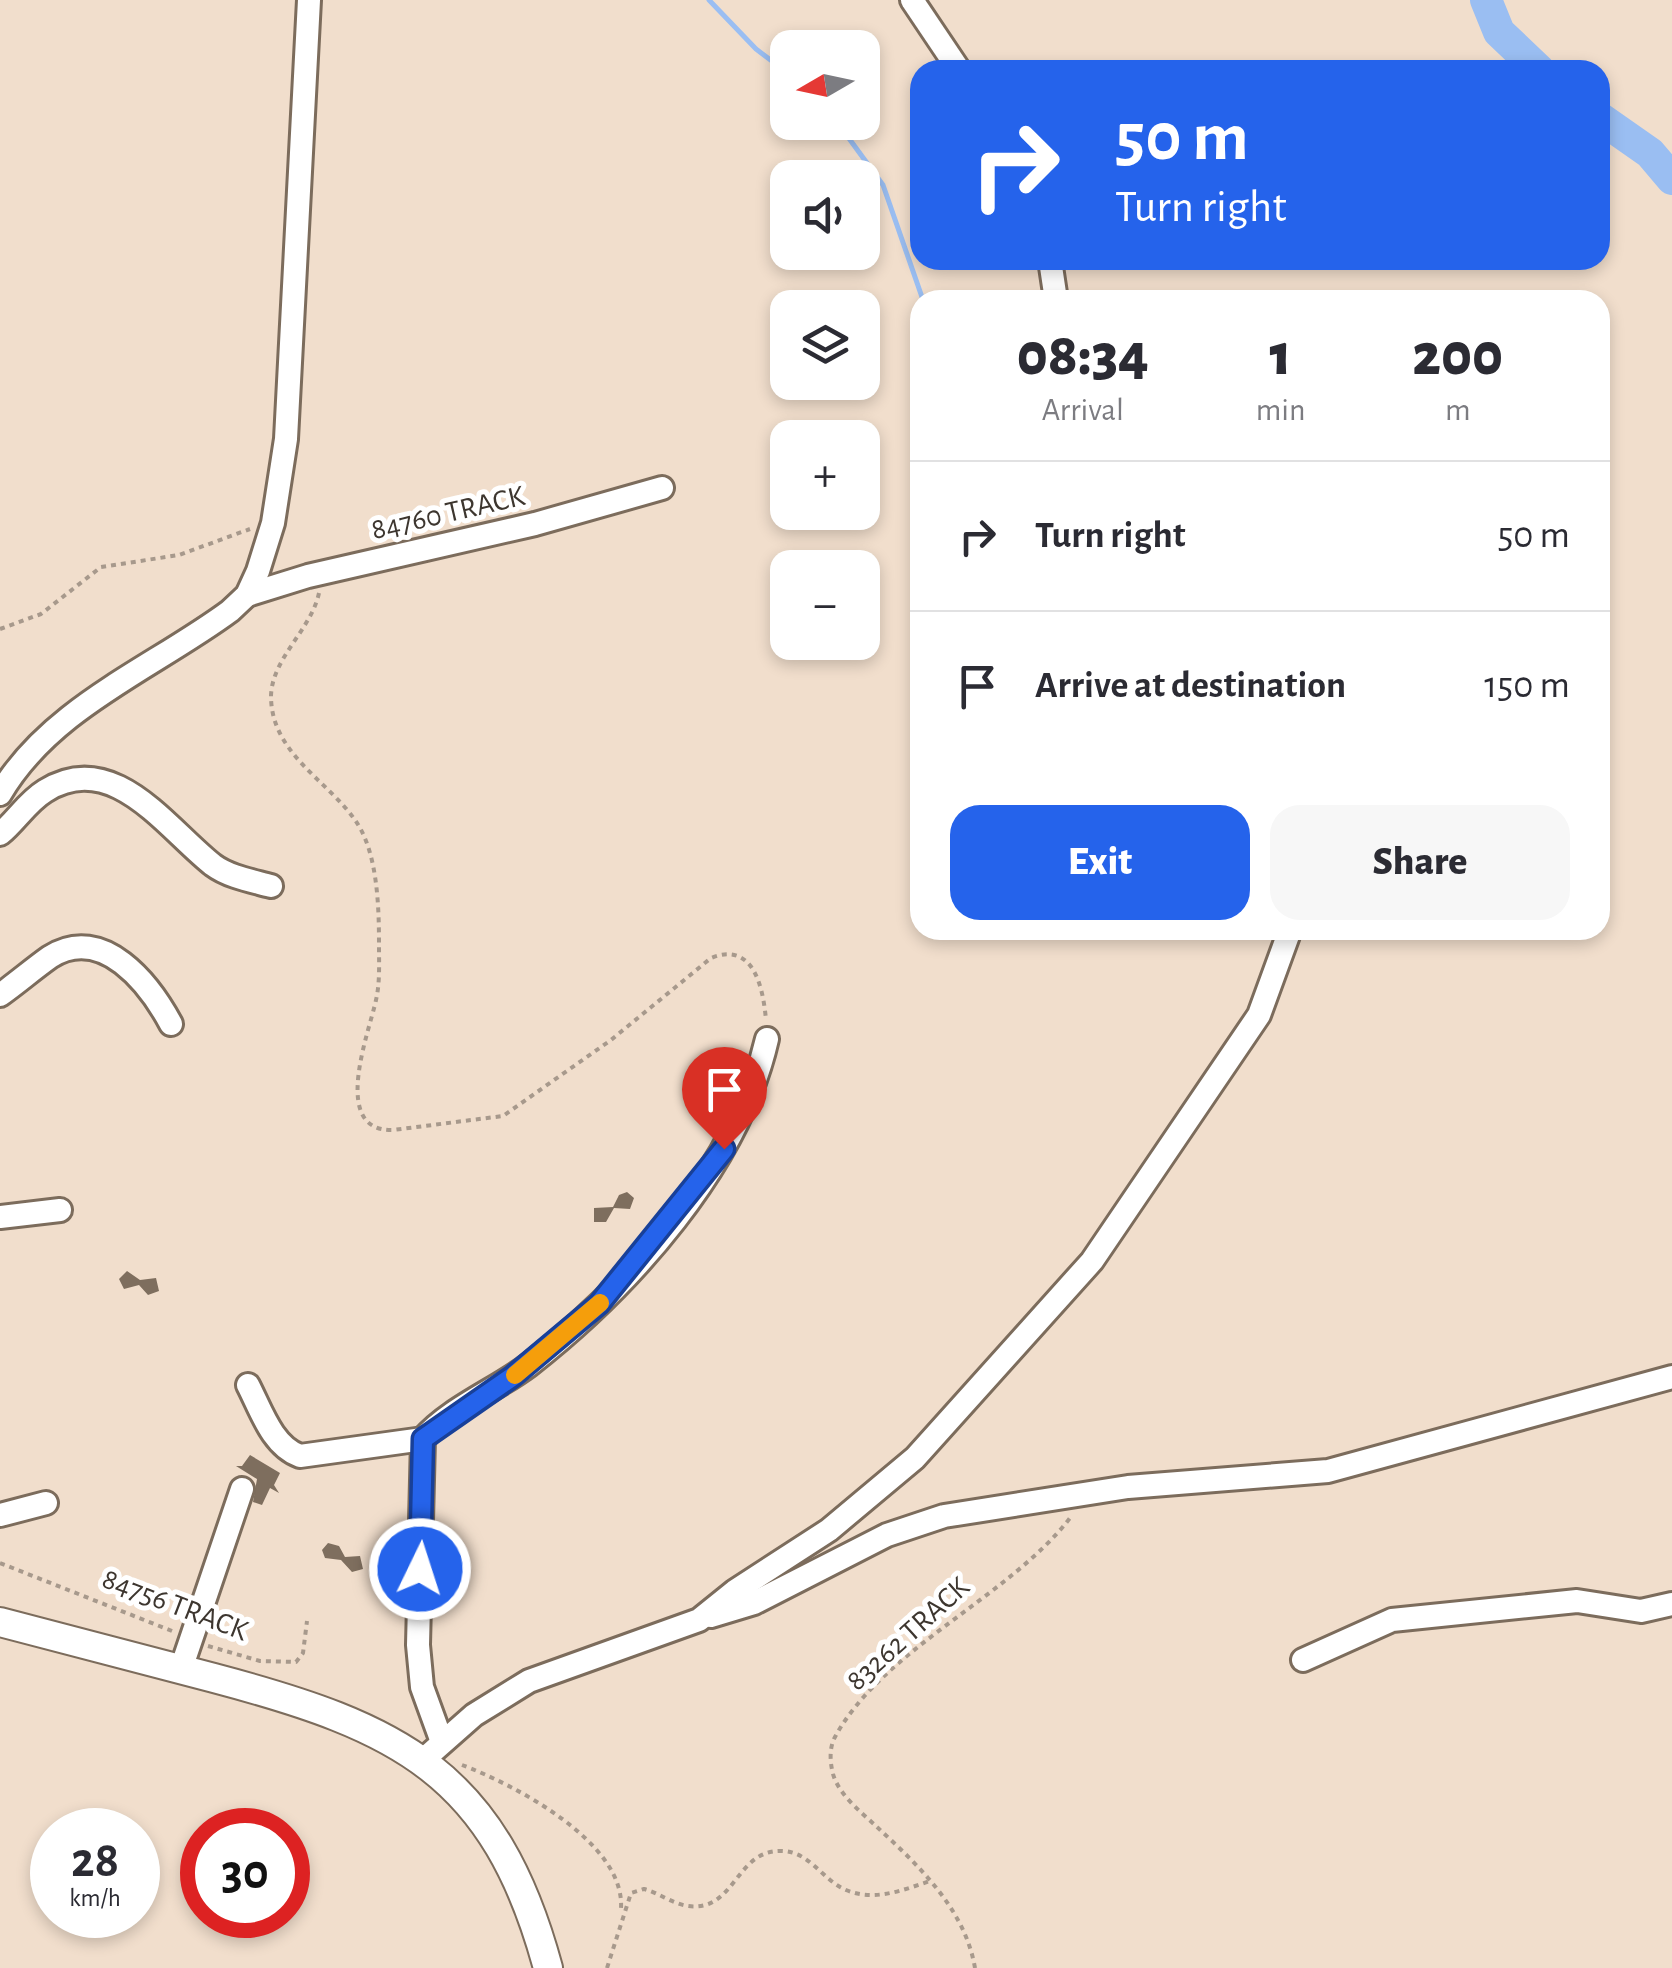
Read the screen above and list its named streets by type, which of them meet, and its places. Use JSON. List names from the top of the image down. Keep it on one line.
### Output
{"streets":{"street":["84760 TRACK"],"path":["84756 TRACK","83262 TRACK"]},"north":"left","page":{"map_buttons":["+","−"],"turn":["50 m","Turn right"],"eta":["08:34","Arrival","1","min","200","m"],"list":[{"name":"Turn right","value":"50 m"},{"name":"Arrive at destination","value":"150 m"}],"buttons":["Exit","Share"],"speed":"28 km/h","limit":"30"}}
